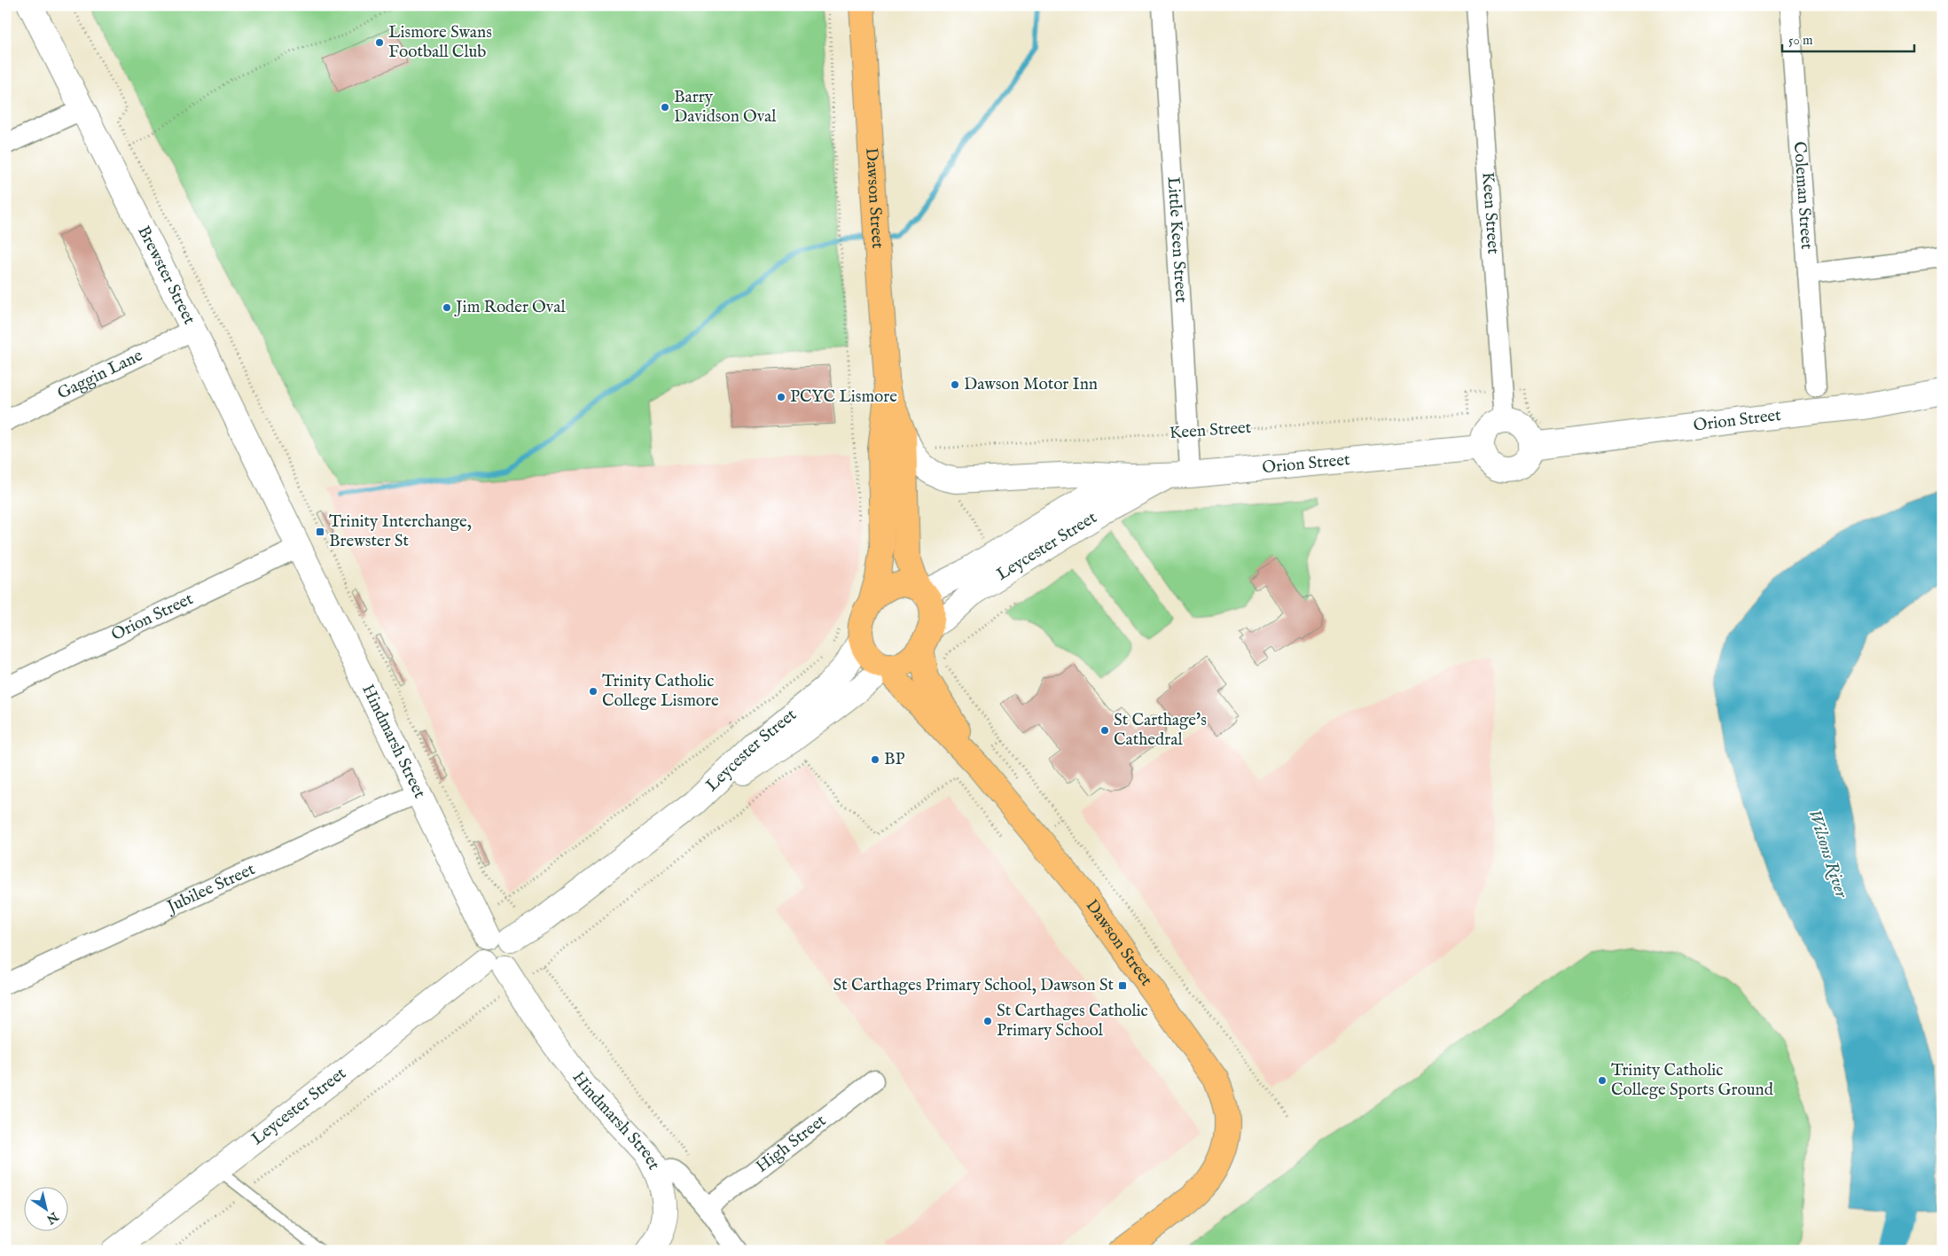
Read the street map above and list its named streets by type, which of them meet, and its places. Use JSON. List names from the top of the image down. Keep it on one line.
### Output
{"streets":{"main road":["Dawson Street"],"street":["Coleman Street","Keen Street","Little Keen Street","Brewster Street","Gaggin Lane","Orion Street","Leycester Street","Hindmarsh Street","Jubilee Street","High Street"]},"crossings":[["Dawson Street","Orion Street"],["Dawson Street","Leycester Street"],["Keen Street","Little Keen Street"],["Keen Street","Orion Street"],["Little Keen Street","Orion Street"],["Little Keen Street","Leycester Street"],["Brewster Street","Gaggin Lane"],["Brewster Street","Orion Street"],["Brewster Street","Hindmarsh Street"],["Orion Street","Leycester Street"],["Orion Street","Hindmarsh Street"],["Leycester Street","Hindmarsh Street"],["Hindmarsh Street","Jubilee Street"],["Hindmarsh Street","High Street"]],"water":["Wilsons River"],"places":{"other":["Lismore Swans Football Club","Barry Davidson Oval","Jim Roder Oval","Dawson Motor Inn","PCYC Lismore","Trinity Catholic College Lismore","St Carthage's Cathedral","BP","St Carthages Catholic Primary School","Trinity Catholic College Sports Ground"],"transit":["Trinity Interchange, Brewster St","St Carthages Primary School, Dawson St"]},"scale_bar":"50 m","north":"bottom right"}
